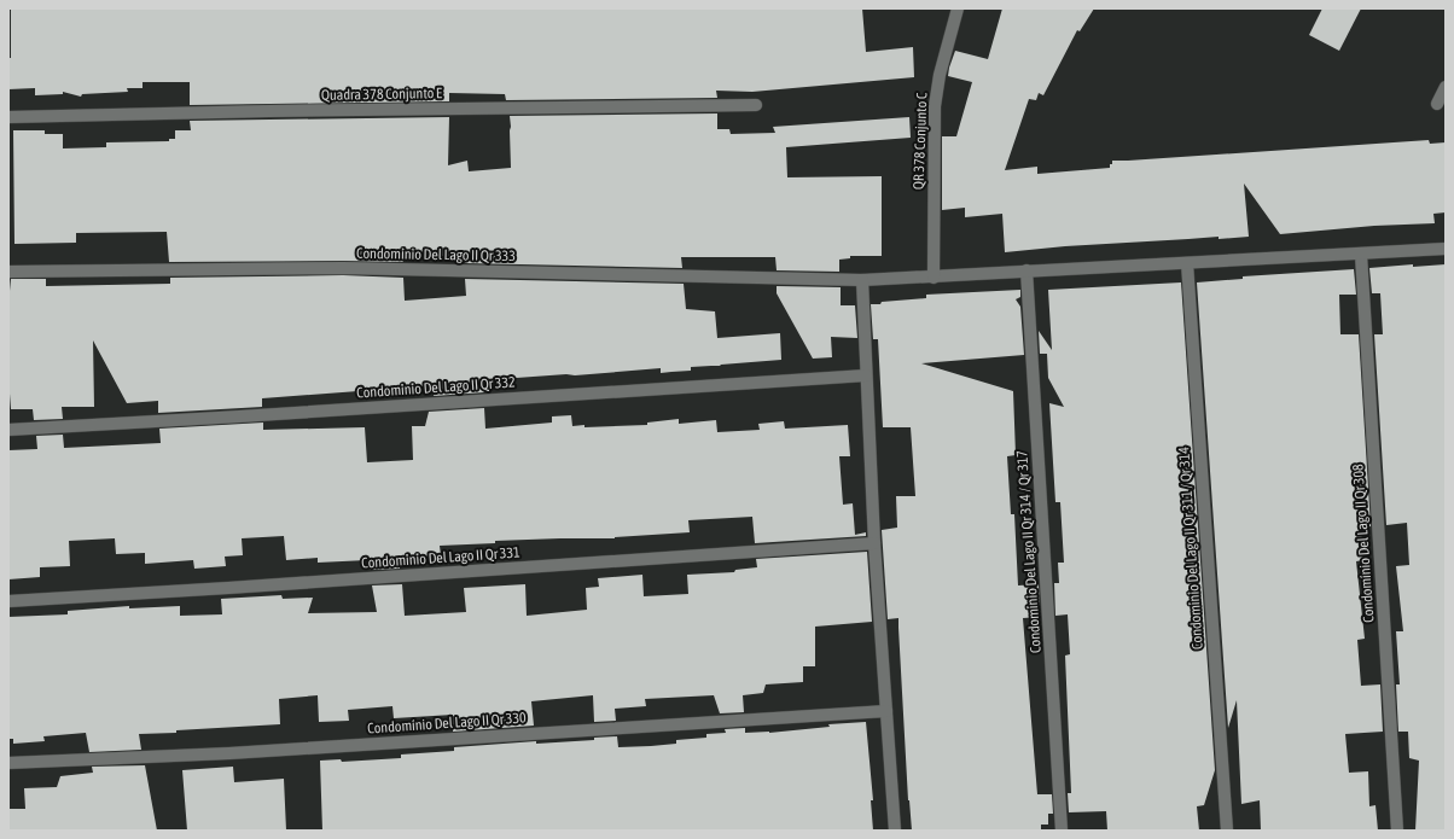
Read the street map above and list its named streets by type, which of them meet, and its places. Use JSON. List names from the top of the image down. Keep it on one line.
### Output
{"streets":{"street":["Quadra 378 Conjunto E","QR 378 Conjunto C","Condomínio Del Lago II Qr 333","Condomínio Del Lago II Qr 332","Condomínio Del Lago II Qr 308","Condomínio Del Lago II Qr 311 / Qr 314","Condomínio Del Lago II Qr 314 / Qr 317","Condomínio Del Lago II Qr 331","Condomínio Del Lago II Qr 330"]},"crossings":[["QR 378 Conjunto C","Condomínio Del Lago II Qr 333"],["Condomínio Del Lago II Qr 333","Condomínio Del Lago II Qr 308"],["Condomínio Del Lago II Qr 333","Condomínio Del Lago II Qr 311 / Qr 314"],["Condomínio Del Lago II Qr 333","Condomínio Del Lago II Qr 314 / Qr 317"]]}
